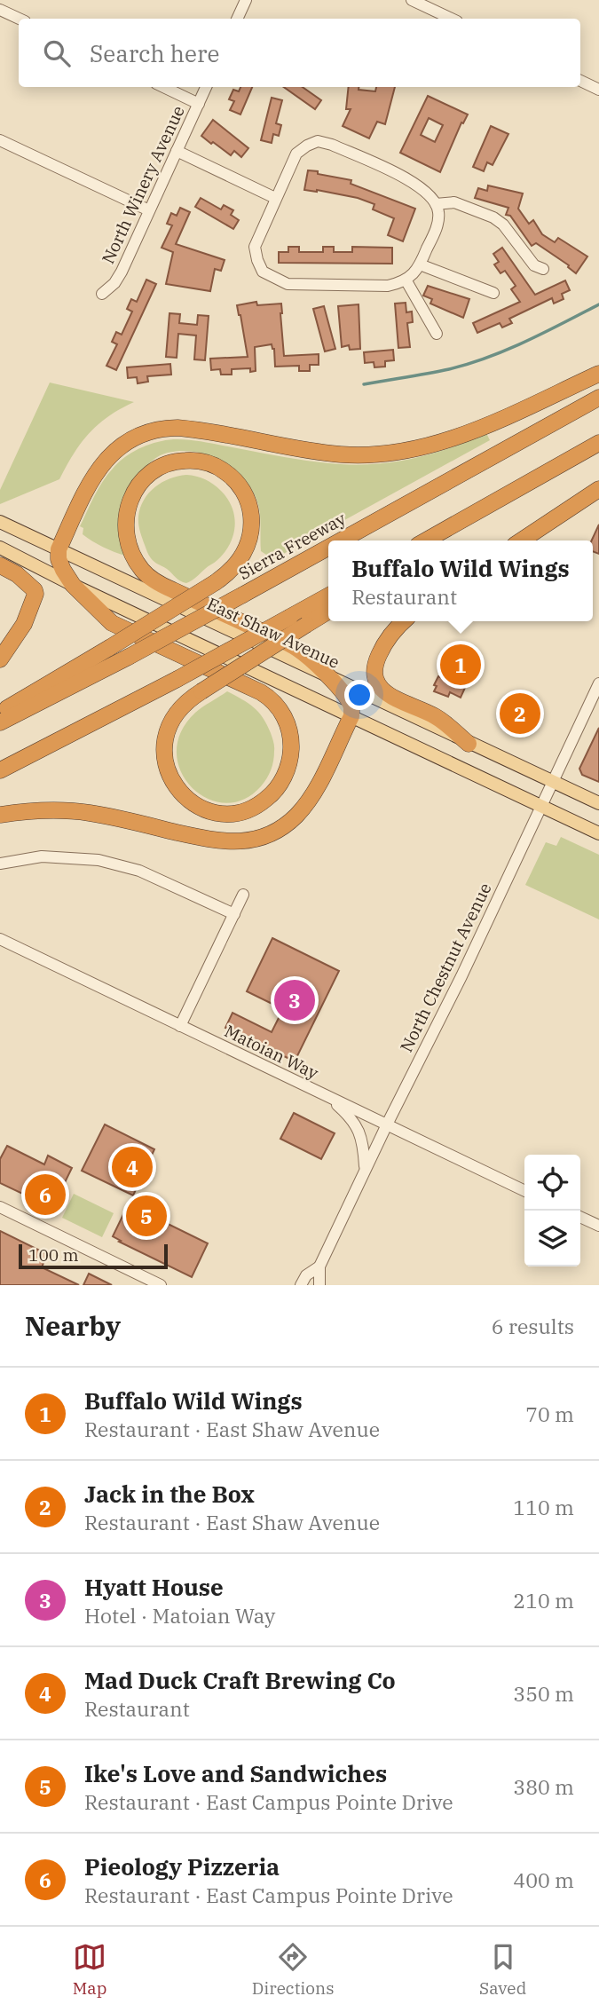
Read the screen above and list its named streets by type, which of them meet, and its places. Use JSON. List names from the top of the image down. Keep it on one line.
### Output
{"streets":{"highway":["Sierra Freeway"],"main road":["East Shaw Avenue"],"street":["North Winery Avenue","North Chestnut Avenue","Matoian Way"]},"crossings":[["East Shaw Avenue","North Chestnut Avenue"],["North Chestnut Avenue","Matoian Way"]],"scale_bar":"100 m","page":{"search":"Search here","popup":["Buffalo Wild Wings","Restaurant"],"pins":["1","2","3","4","6","5"],"scale":"100 m","heading":["Nearby","6 results"],"list":[{"mark":"1","name":"Buffalo Wild Wings","note":"Restaurant · East Shaw Avenue","value":"70 m"},{"mark":"2","name":"Jack in the Box","note":"Restaurant · East Shaw Avenue","value":"110 m"},{"mark":"3","name":"Hyatt House","note":"Hotel · Matoian Way","value":"210 m"},{"mark":"4","name":"Mad Duck Craft Brewing Co","note":"Restaurant","value":"350 m"},{"mark":"5","name":"Ike's Love and Sandwiches","note":"Restaurant · East Campus Pointe Drive","value":"380 m"},{"mark":"6","name":"Pieology Pizzeria","note":"Restaurant · East Campus Pointe Drive","value":"400 m"}],"nav":["Map","Directions","Saved"]}}
